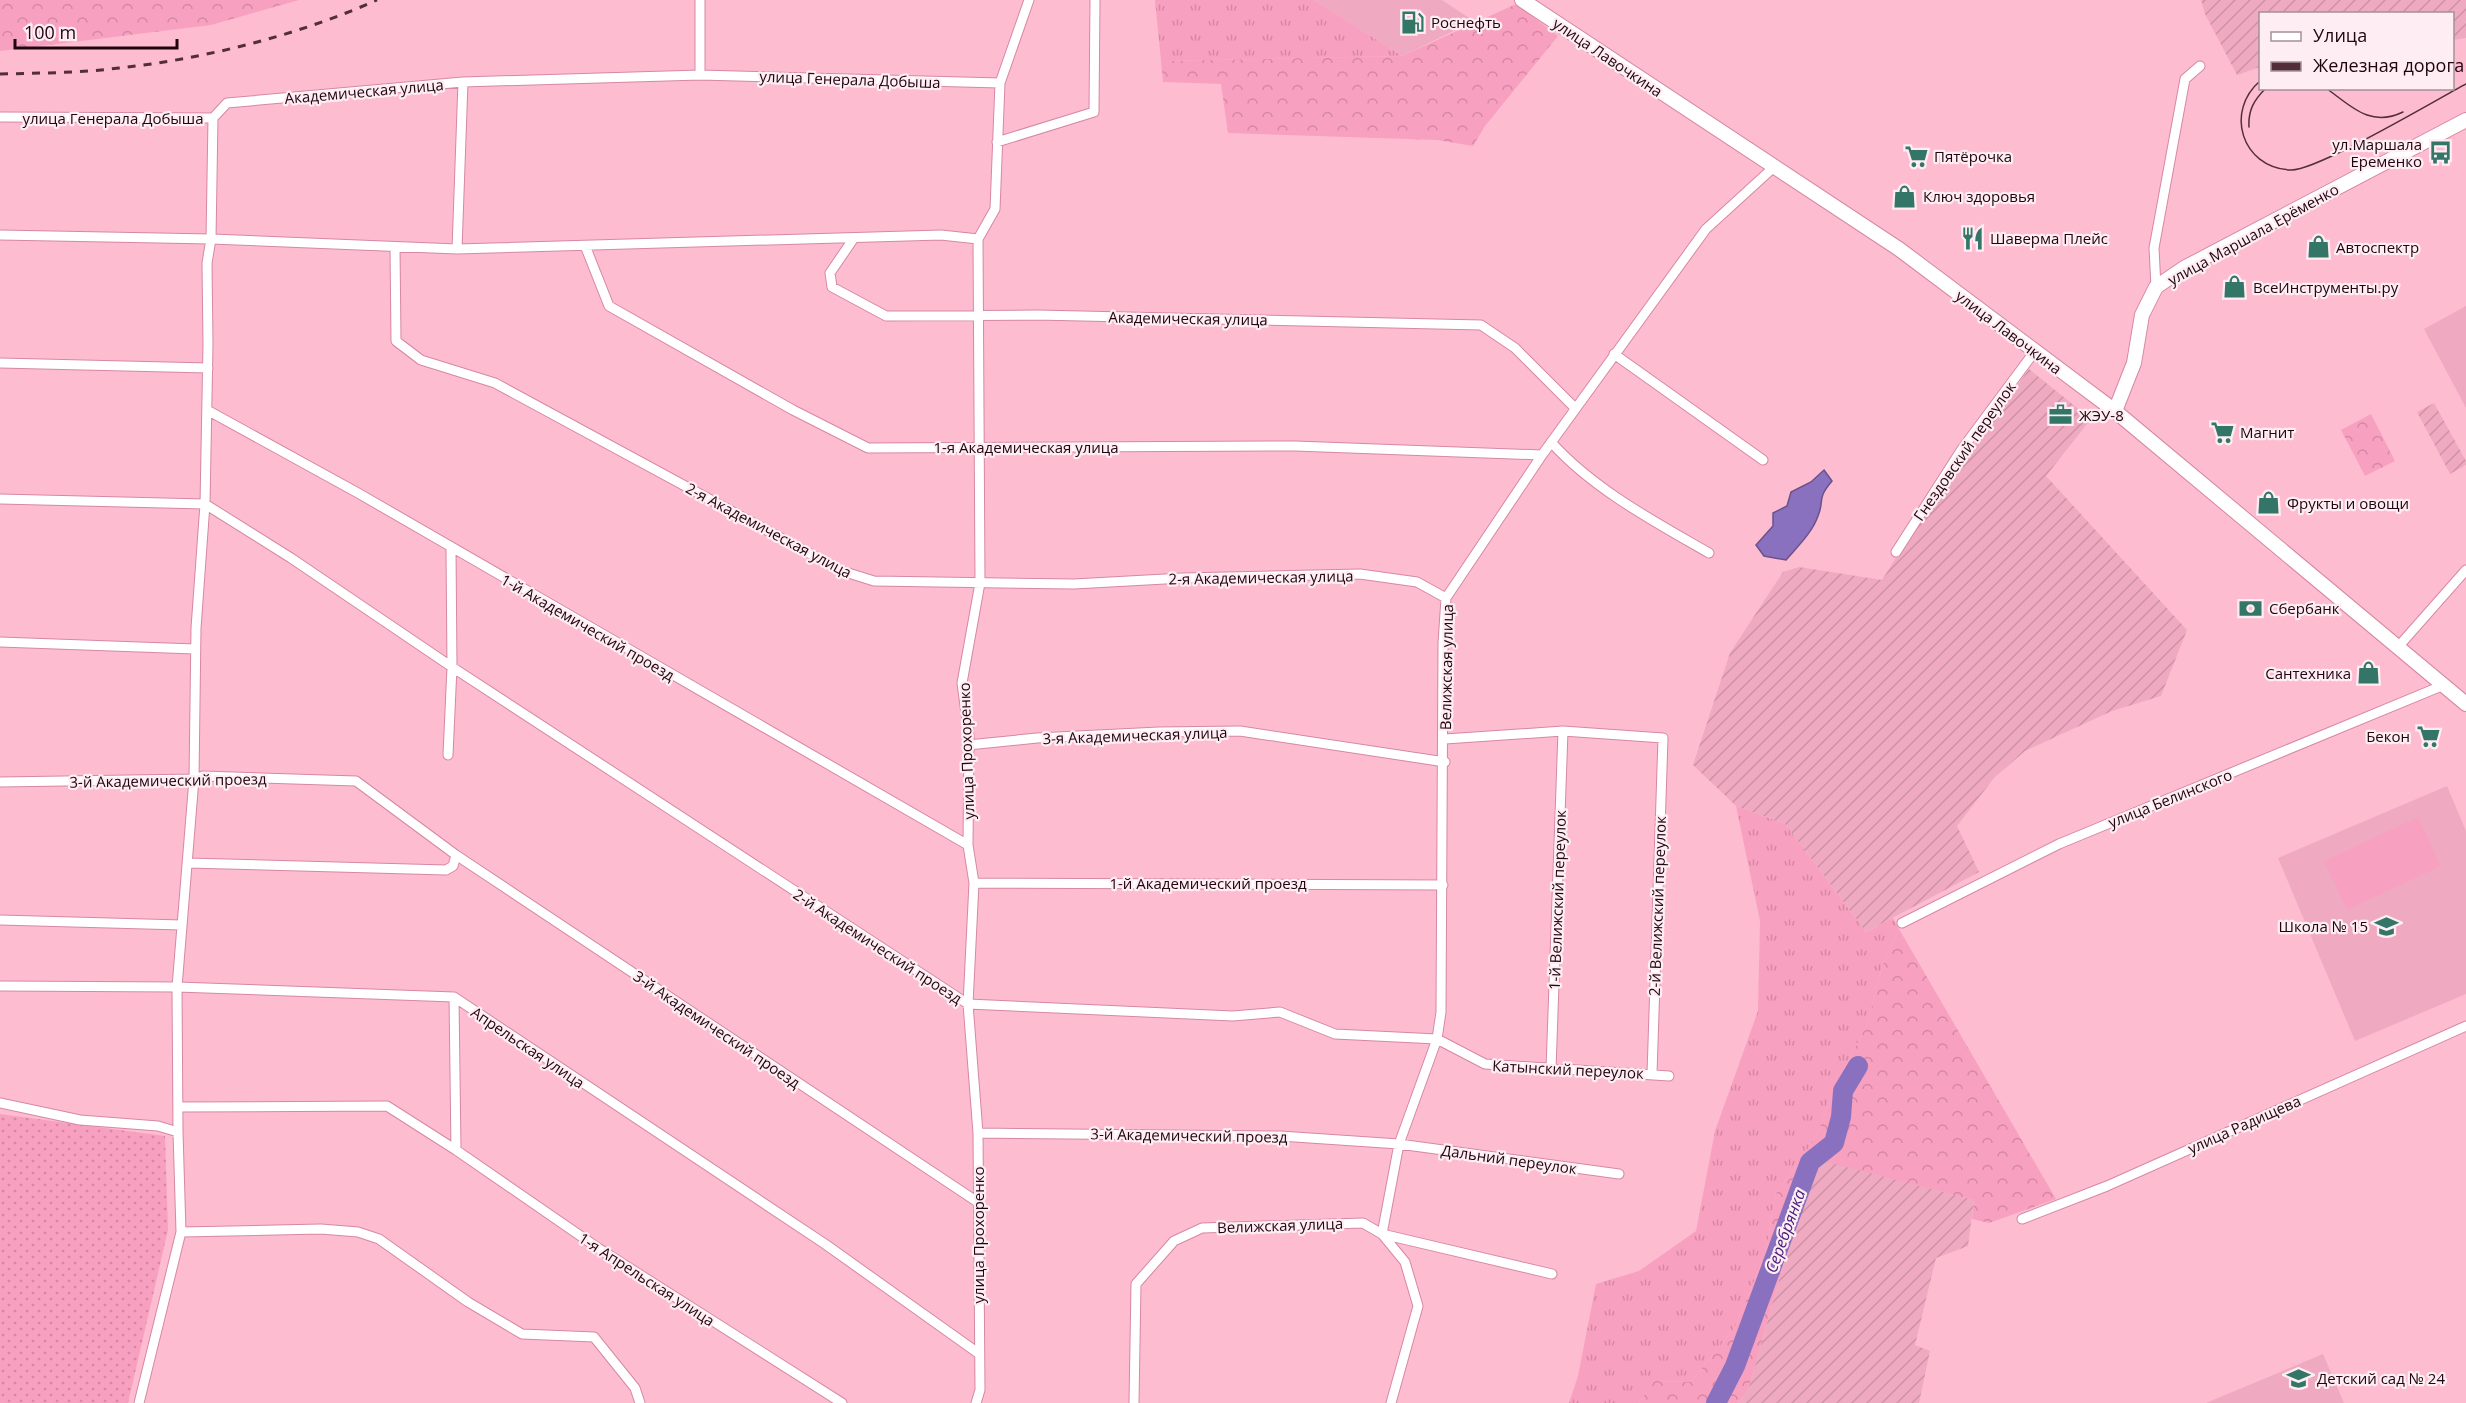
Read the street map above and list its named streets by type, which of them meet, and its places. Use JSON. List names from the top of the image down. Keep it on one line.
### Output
{"streets":{"main road":["улица Лавочкина","улица Маршала Ерёменко"],"street":["улица Генерала Добыша","Академическая улица","1-я Академическая улица","Гнездовский переулок","2-я Академическая улица","1-й Академический проезд","Велижская улица","3-я Академическая улица","улица Прохоренко","3-й Академический проезд","улица Белинского","1-й Велижский переулок","2-й Велижский переулок","2-й Академический проезд","Апрельская улица","Катынский переулок","улица Радищева","Дальний переулок","1-я Апрельская улица"]},"crossings":[["улица Лавочкина","улица Маршала Ерёменко"],["улица Лавочкина","Гнездовский переулок"],["улица Лавочкина","Велижская улица"],["улица Лавочкина","улица Белинского"],["улица Генерала Добыша","Академическая улица"],["улица Генерала Добыша","1-й Академический проезд"],["улица Генерала Добыша","улица Прохоренко"],["улица Генерала Добыша","3-й Академический проезд"],["улица Генерала Добыша","2-й Академический проезд"],["улица Генерала Добыша","1-я Апрельская улица"],["Академическая улица","Велижская улица"],["Академическая улица","улица Прохоренко"],["1-я Академическая улица","Велижская улица"],["1-я Академическая улица","улица Прохоренко"],["2-я Академическая улица","Велижская улица"],["2-я Академическая улица","улица Прохоренко"],["1-й Академический проезд","Велижская улица"],["1-й Академический проезд","улица Прохоренко"],["Велижская улица","3-я Академическая улица"],["Велижская улица","3-й Академический проезд"],["Велижская улица","2-й Академический проезд"],["Велижская улица","Катынский переулок"],["Велижская улица","Дальний переулок"],["3-я Академическая улица","улица Прохоренко"],["улица Прохоренко","3-й Академический проезд"],["улица Прохоренко","2-й Академический проезд"],["улица Прохоренко","Апрельская улица"],["3-й Академический проезд","Дальний переулок"],["1-й Велижский переулок","2-й Велижский переулок"],["1-й Велижский переулок","Катынский переулок"],["2-й Велижский переулок","Катынский переулок"],["2-й Академический проезд","Катынский переулок"]],"water":["Серебрянка"],"places":{"fuel station":["Роснефть"],"bus stop":["ул.Маршала Еременко"],"supermarket":["Пятёрочка","Магнит","Бекон"],"shop":["Ключ здоровья","Автоспектр","ВсеИнструменты.ру","Фрукты и овощи","Сантехника"],"restaurant":["Шаверма Плейс"],"office":["ЖЭУ-8"],"bank":["Сбербанк"],"school or university":["Школа № 15","Детский сад № 24"]},"legend":["Улица","Железная дорога"],"scale_bar":"100 m"}
